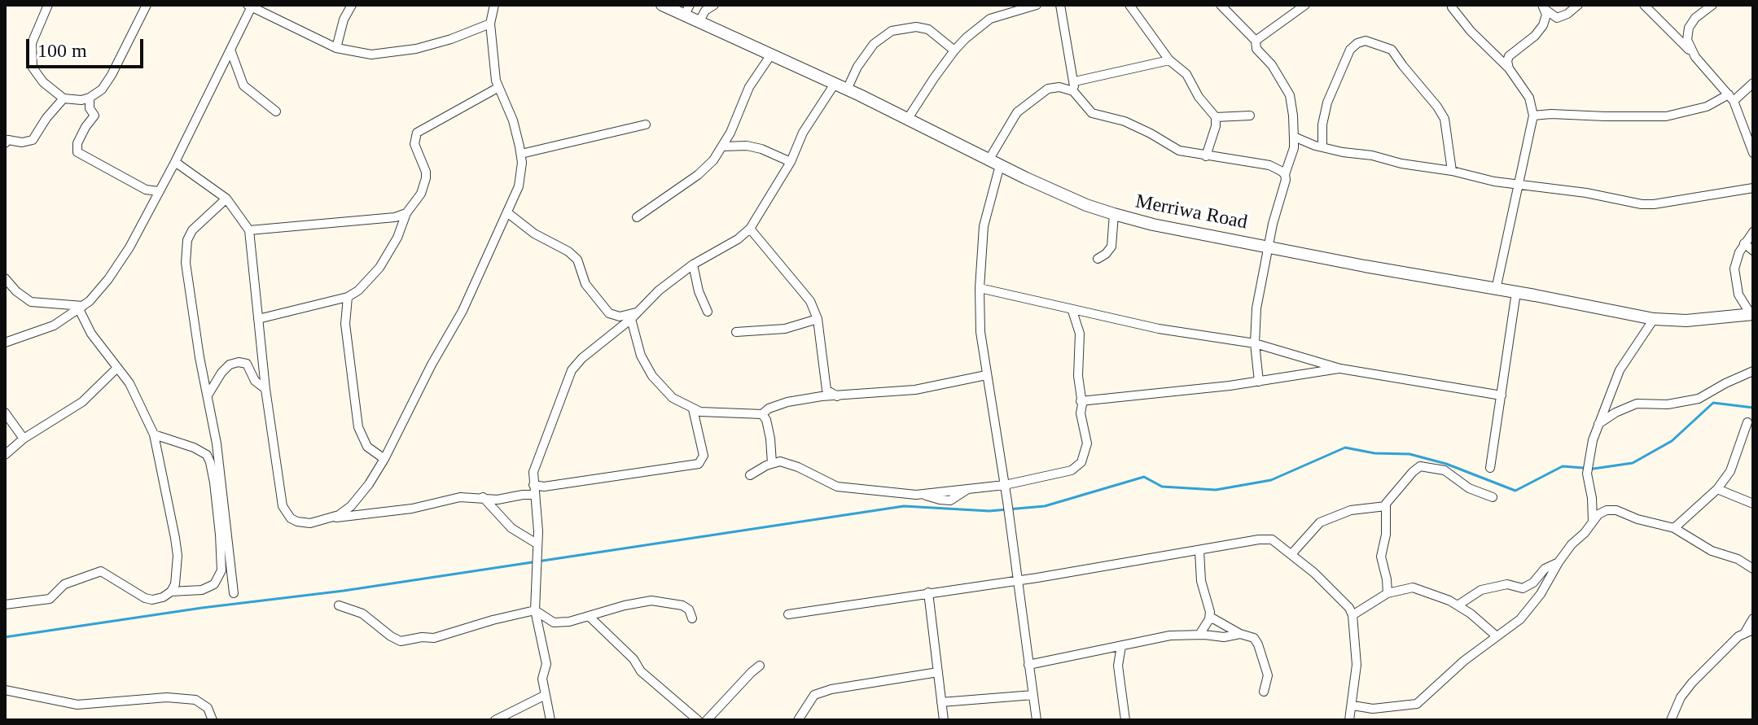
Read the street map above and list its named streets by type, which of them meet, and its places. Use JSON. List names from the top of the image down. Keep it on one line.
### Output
{"streets":{"street":["Merriwa Road"]},"scale_bar":"100 m"}
